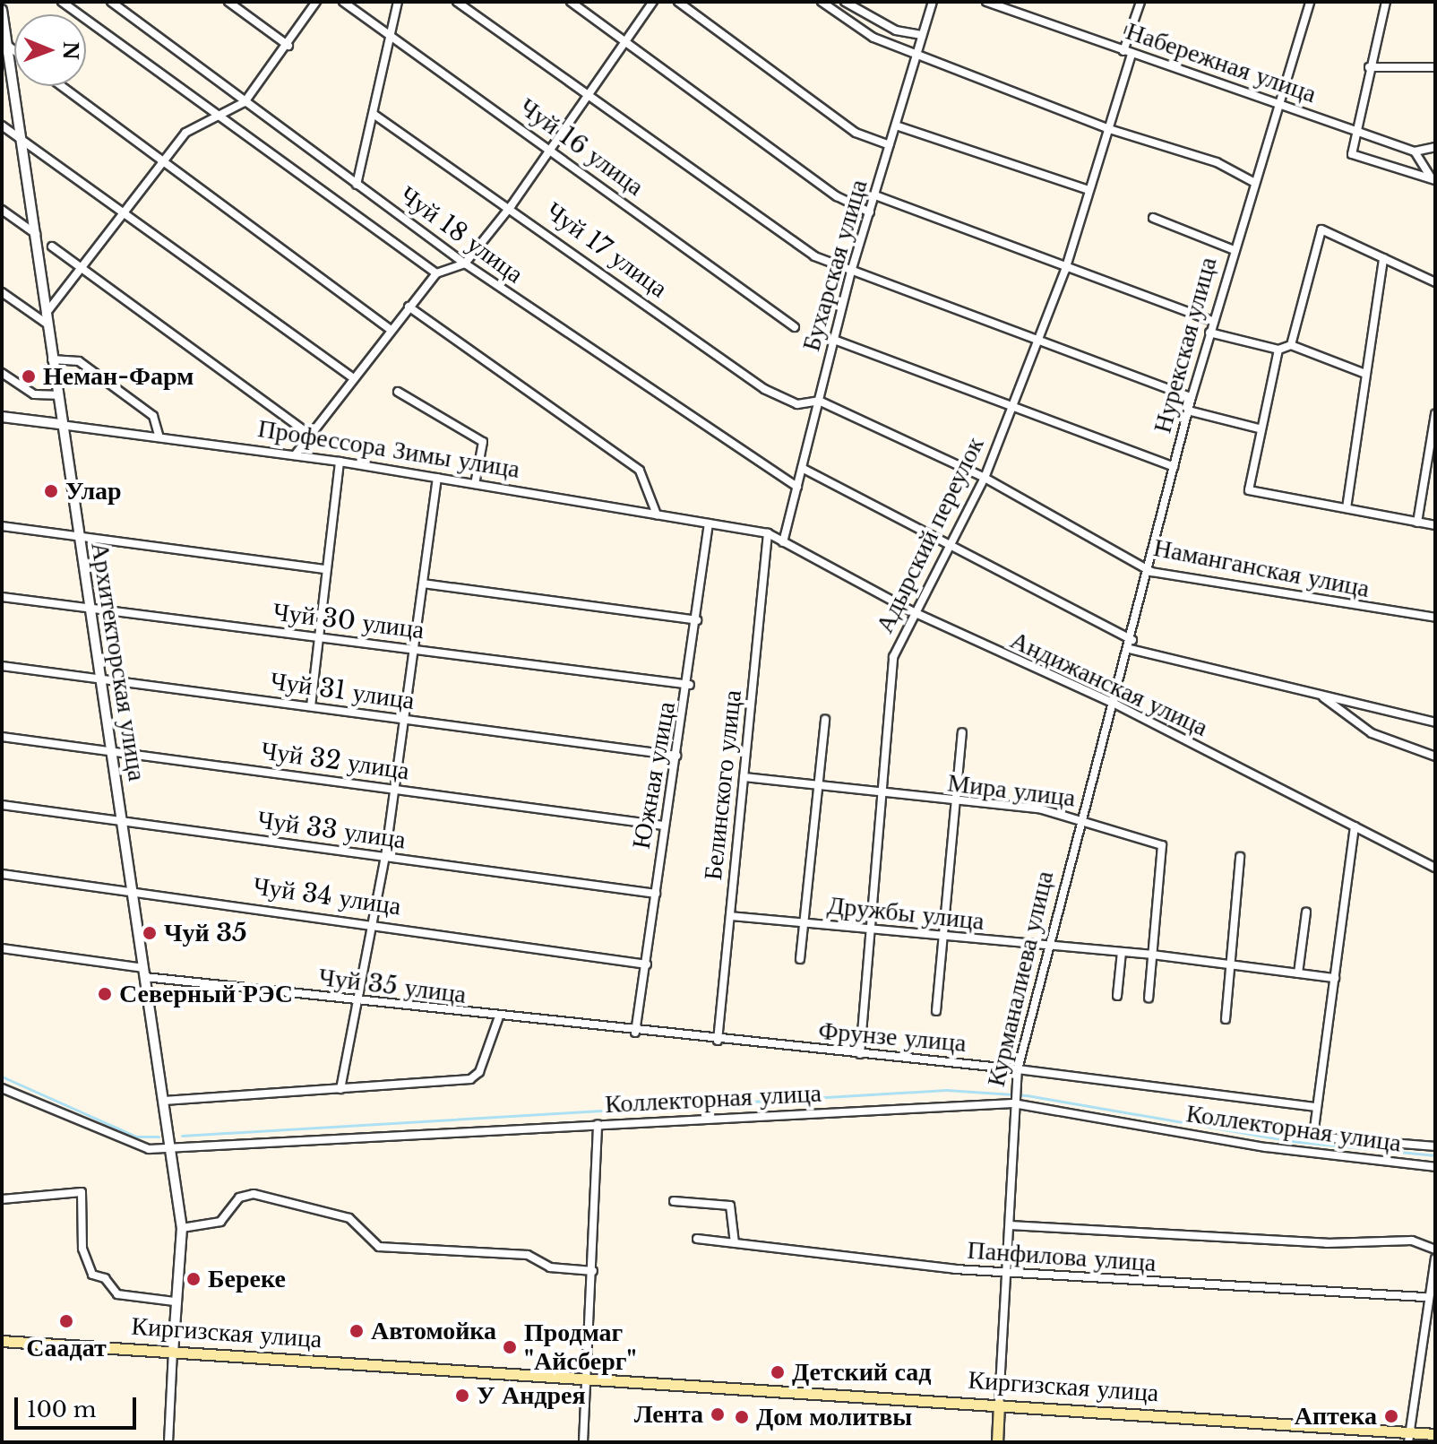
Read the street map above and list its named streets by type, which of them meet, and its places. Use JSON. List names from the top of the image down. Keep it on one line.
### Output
{"streets":{"main road":["Курманалиева улица","Киргизская улица"],"street":["Набережная улица","Чуй 16 улица","Чуй 18 улица","Чуй 17 улица","Бухарская улица","Нурекская улица","Профессора Зимы улица","Адырский переулок","Наманганская улица","Чуй 30 улица","Архитекторская улица","Андижанская улица","Чуй 31 улица","Чуй 32 улица","Южная улица","Белинского улица","Мира улица","Чуй 33 улица","Чуй 34 улица","Дружбы улица","Чуй 35 улица","Фрунзе улица","Коллекторная улица","Панфилова улица"]},"crossings":[["Набережная улица","Нурекская улица"],["Набережная улица","Адырский переулок"],["Чуй 18 улица","Бухарская улица"],["Чуй 17 улица","Бухарская улица"],["Чуй 17 улица","Наманганская улица"],["Бухарская улица","Наманганская улица"],["Бухарская улица","Андижанская улица"],["Нурекская улица","Наманганская улица"],["Нурекская улица","Андижанская улица"],["Нурекская улица","Курманалиева улица"],["Профессора Зимы улица","Архитекторская улица"],["Профессора Зимы улица","Андижанская улица"],["Профессора Зимы улица","Южная улица"],["Профессора Зимы улица","Белинского улица"],["Адырский переулок","Наманганская улица"],["Адырский переулок","Андижанская улица"],["Адырский переулок","Мира улица"],["Адырский переулок","Дружбы улица"],["Адырский переулок","Фрунзе улица"],["Чуй 30 улица","Архитекторская улица"],["Чуй 30 улица","Южная улица"],["Архитекторская улица","Чуй 31 улица"],["Архитекторская улица","Чуй 32 улица"],["Архитекторская улица","Чуй 33 улица"],["Архитекторская улица","Чуй 34 улица"],["Архитекторская улица","Чуй 35 улица"],["Архитекторская улица","Коллекторная улица"],["Архитекторская улица","Киргизская улица"],["Андижанская улица","Белинского улица"],["Андижанская улица","Курманалиева улица"],["Чуй 31 улица","Южная улица"],["Чуй 32 улица","Южная улица"],["Южная улица","Чуй 33 улица"],["Южная улица","Чуй 34 улица"],["Южная улица","Чуй 35 улица"],["Южная улица","Фрунзе улица"],["Белинского улица","Мира улица"],["Белинского улица","Дружбы улица"],["Белинского улица","Фрунзе улица"],["Мира улица","Дружбы улица"],["Мира улица","Курманалиева улица"],["Дружбы улица","Курманалиева улица"],["Курманалиева улица","Фрунзе улица"],["Курманалиева улица","Коллекторная улица"],["Курманалиева улица","Панфилова улица"],["Курманалиева улица","Киргизская улица"],["Чуй 35 улица","Фрунзе улица"],["Фрунзе улица","Коллекторная улица"]],"places":["Неман-Фарм","Улар","Чуй 35","Северный РЭС","Береке","Саадат","Автомойка","Продмаг \"Айсберг\"","Детский сад","У Андрея","Лента","Аптека","Дом молитвы"],"scale_bar":"100 m","north":"right"}
